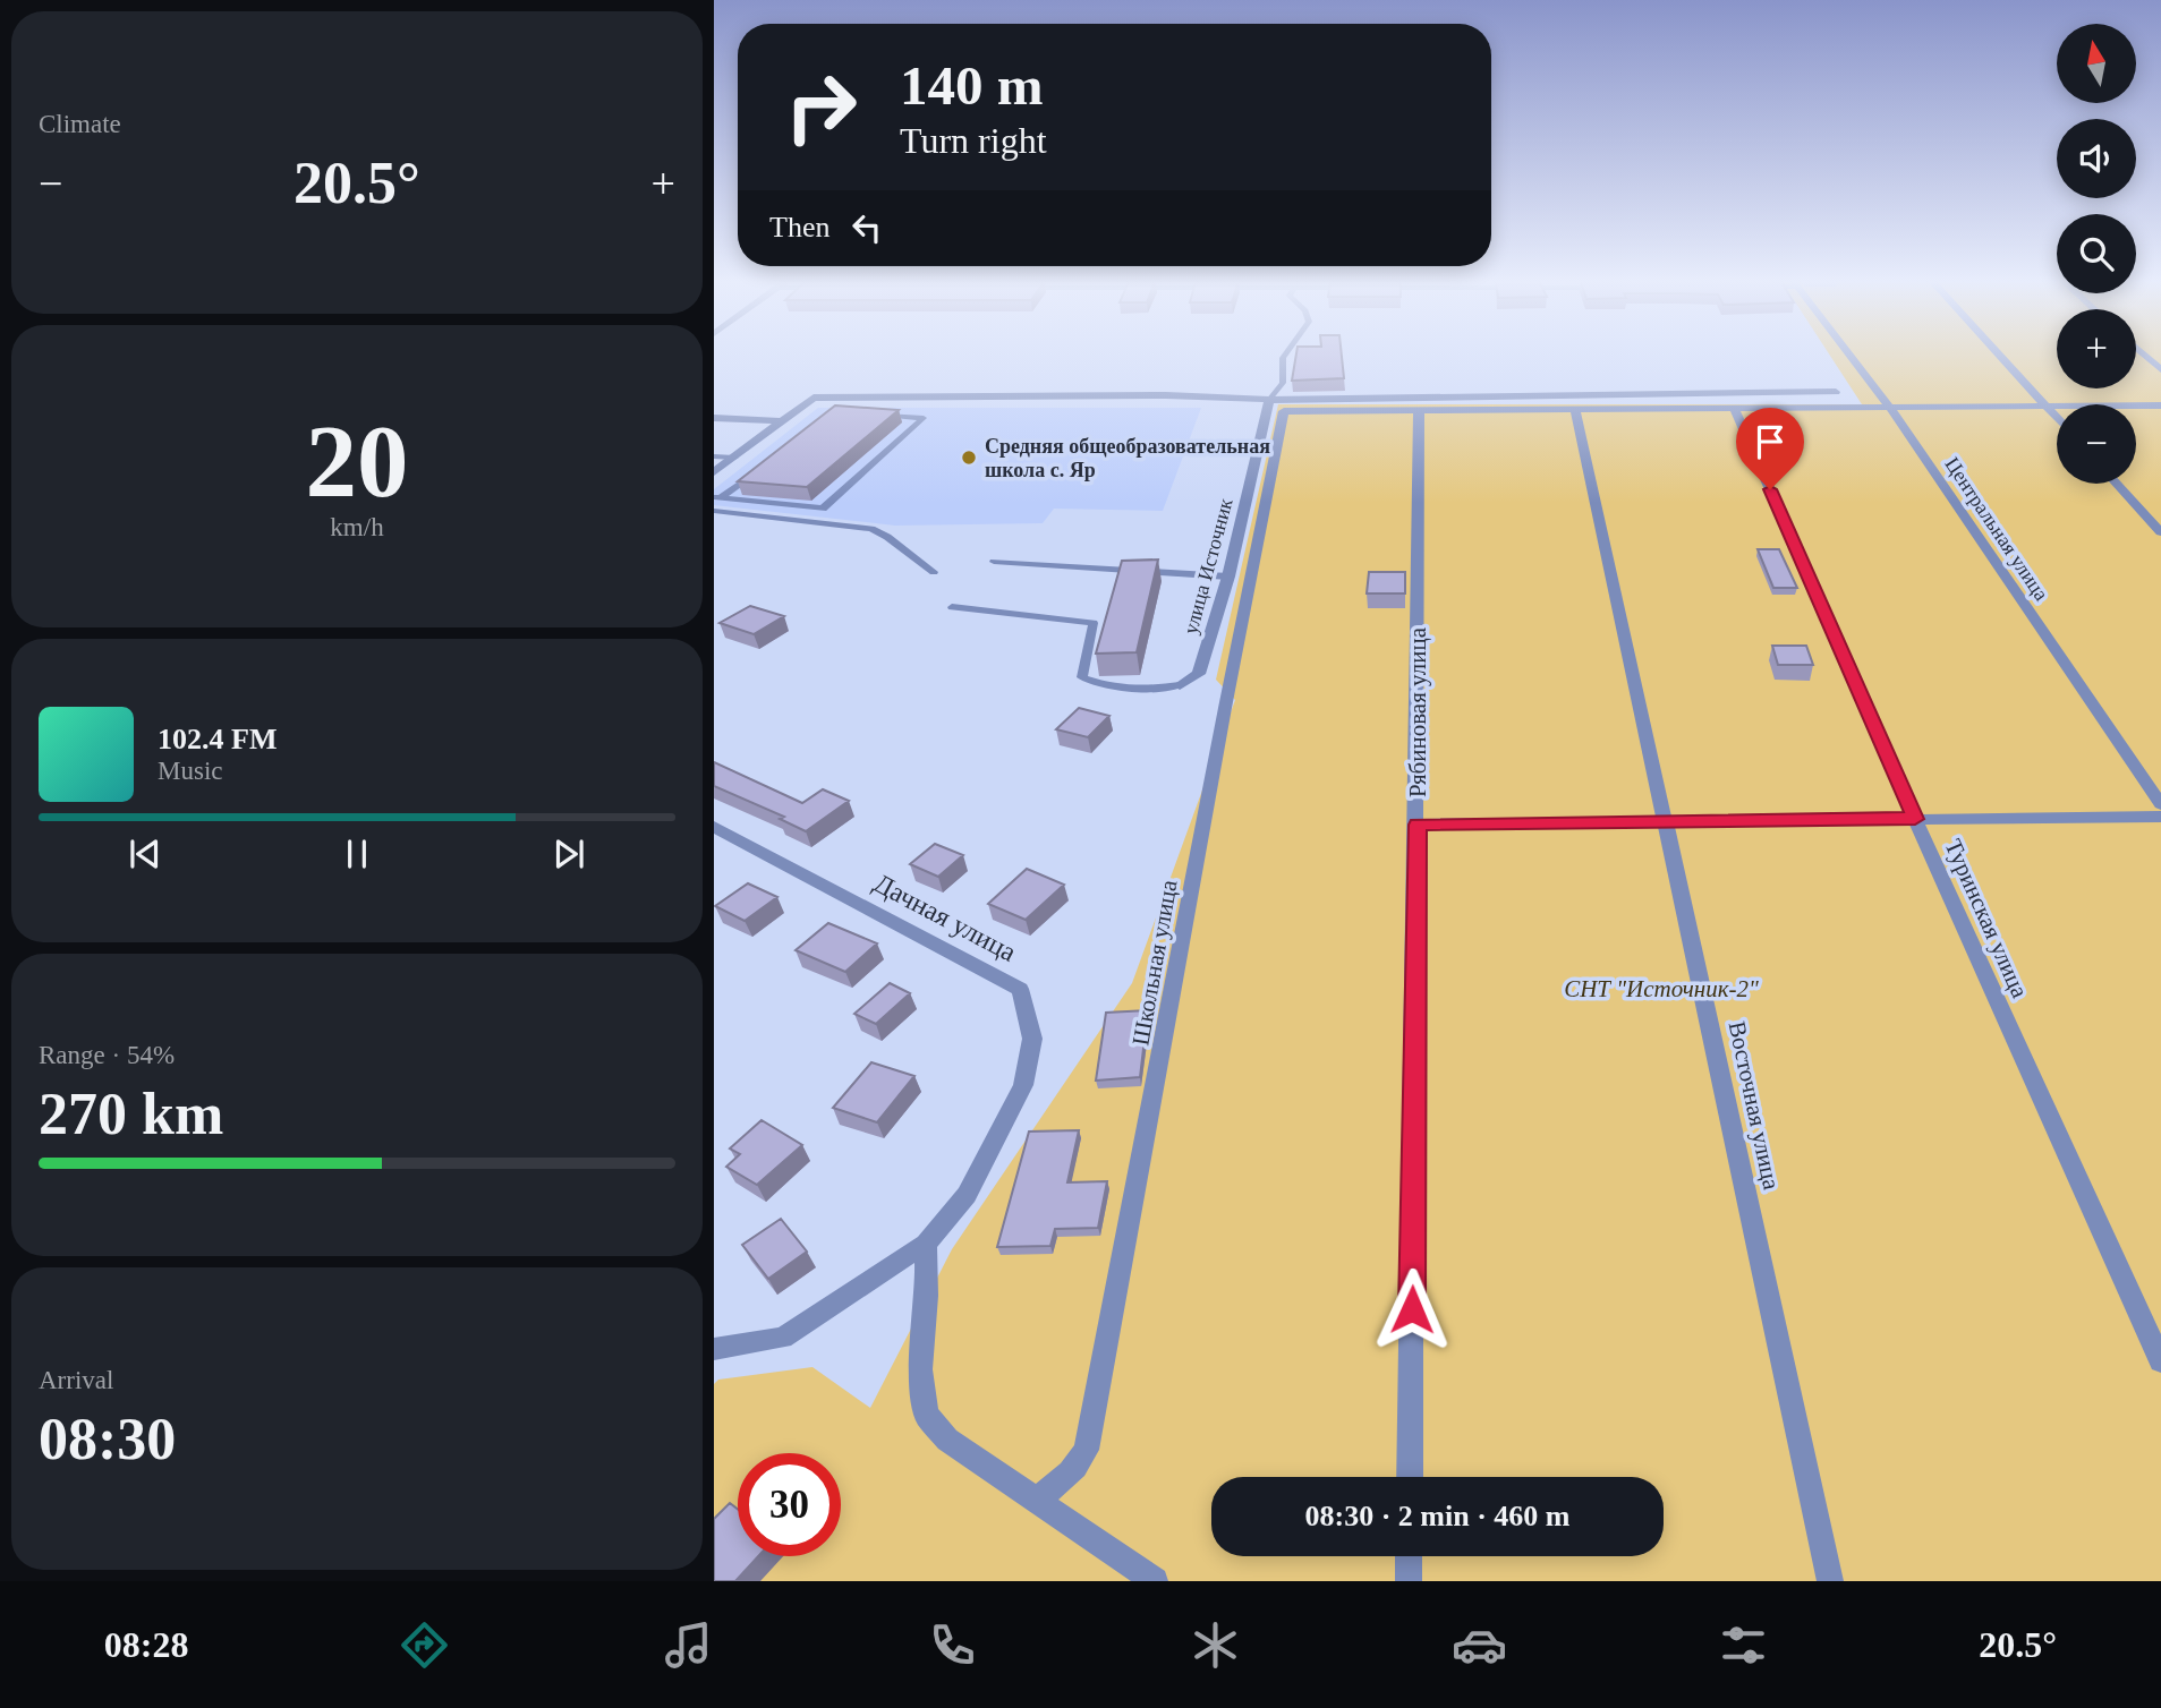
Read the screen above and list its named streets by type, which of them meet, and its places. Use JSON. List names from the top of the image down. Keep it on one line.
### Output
{"streets":{"street":["Центральная улица","улица Источник","Рябиновая улица","Дачная улица","Туринская улица","Школьная улица","Восточная улица"]},"crossings":[["улица Источник","Школьная улица"]],"parks":["СНТ \"Источник-2\""],"places":["Средняя общеобразовательная школа с. Яр"],"north":"top","page":{"tile":["Climate",["20","km/h"],["Range · 54%","270 km"],["Arrival","08:30"]],"map_buttons":["+","−"],"turn":["140 m","Turn right"],"heat":["−","20.5°","+"],"then":"Then","song":["102.4 FM","Music"],"limit":"30","trip":"08:30 · 2 min · 460 m","tabs":["08:28","20.5°"]}}
